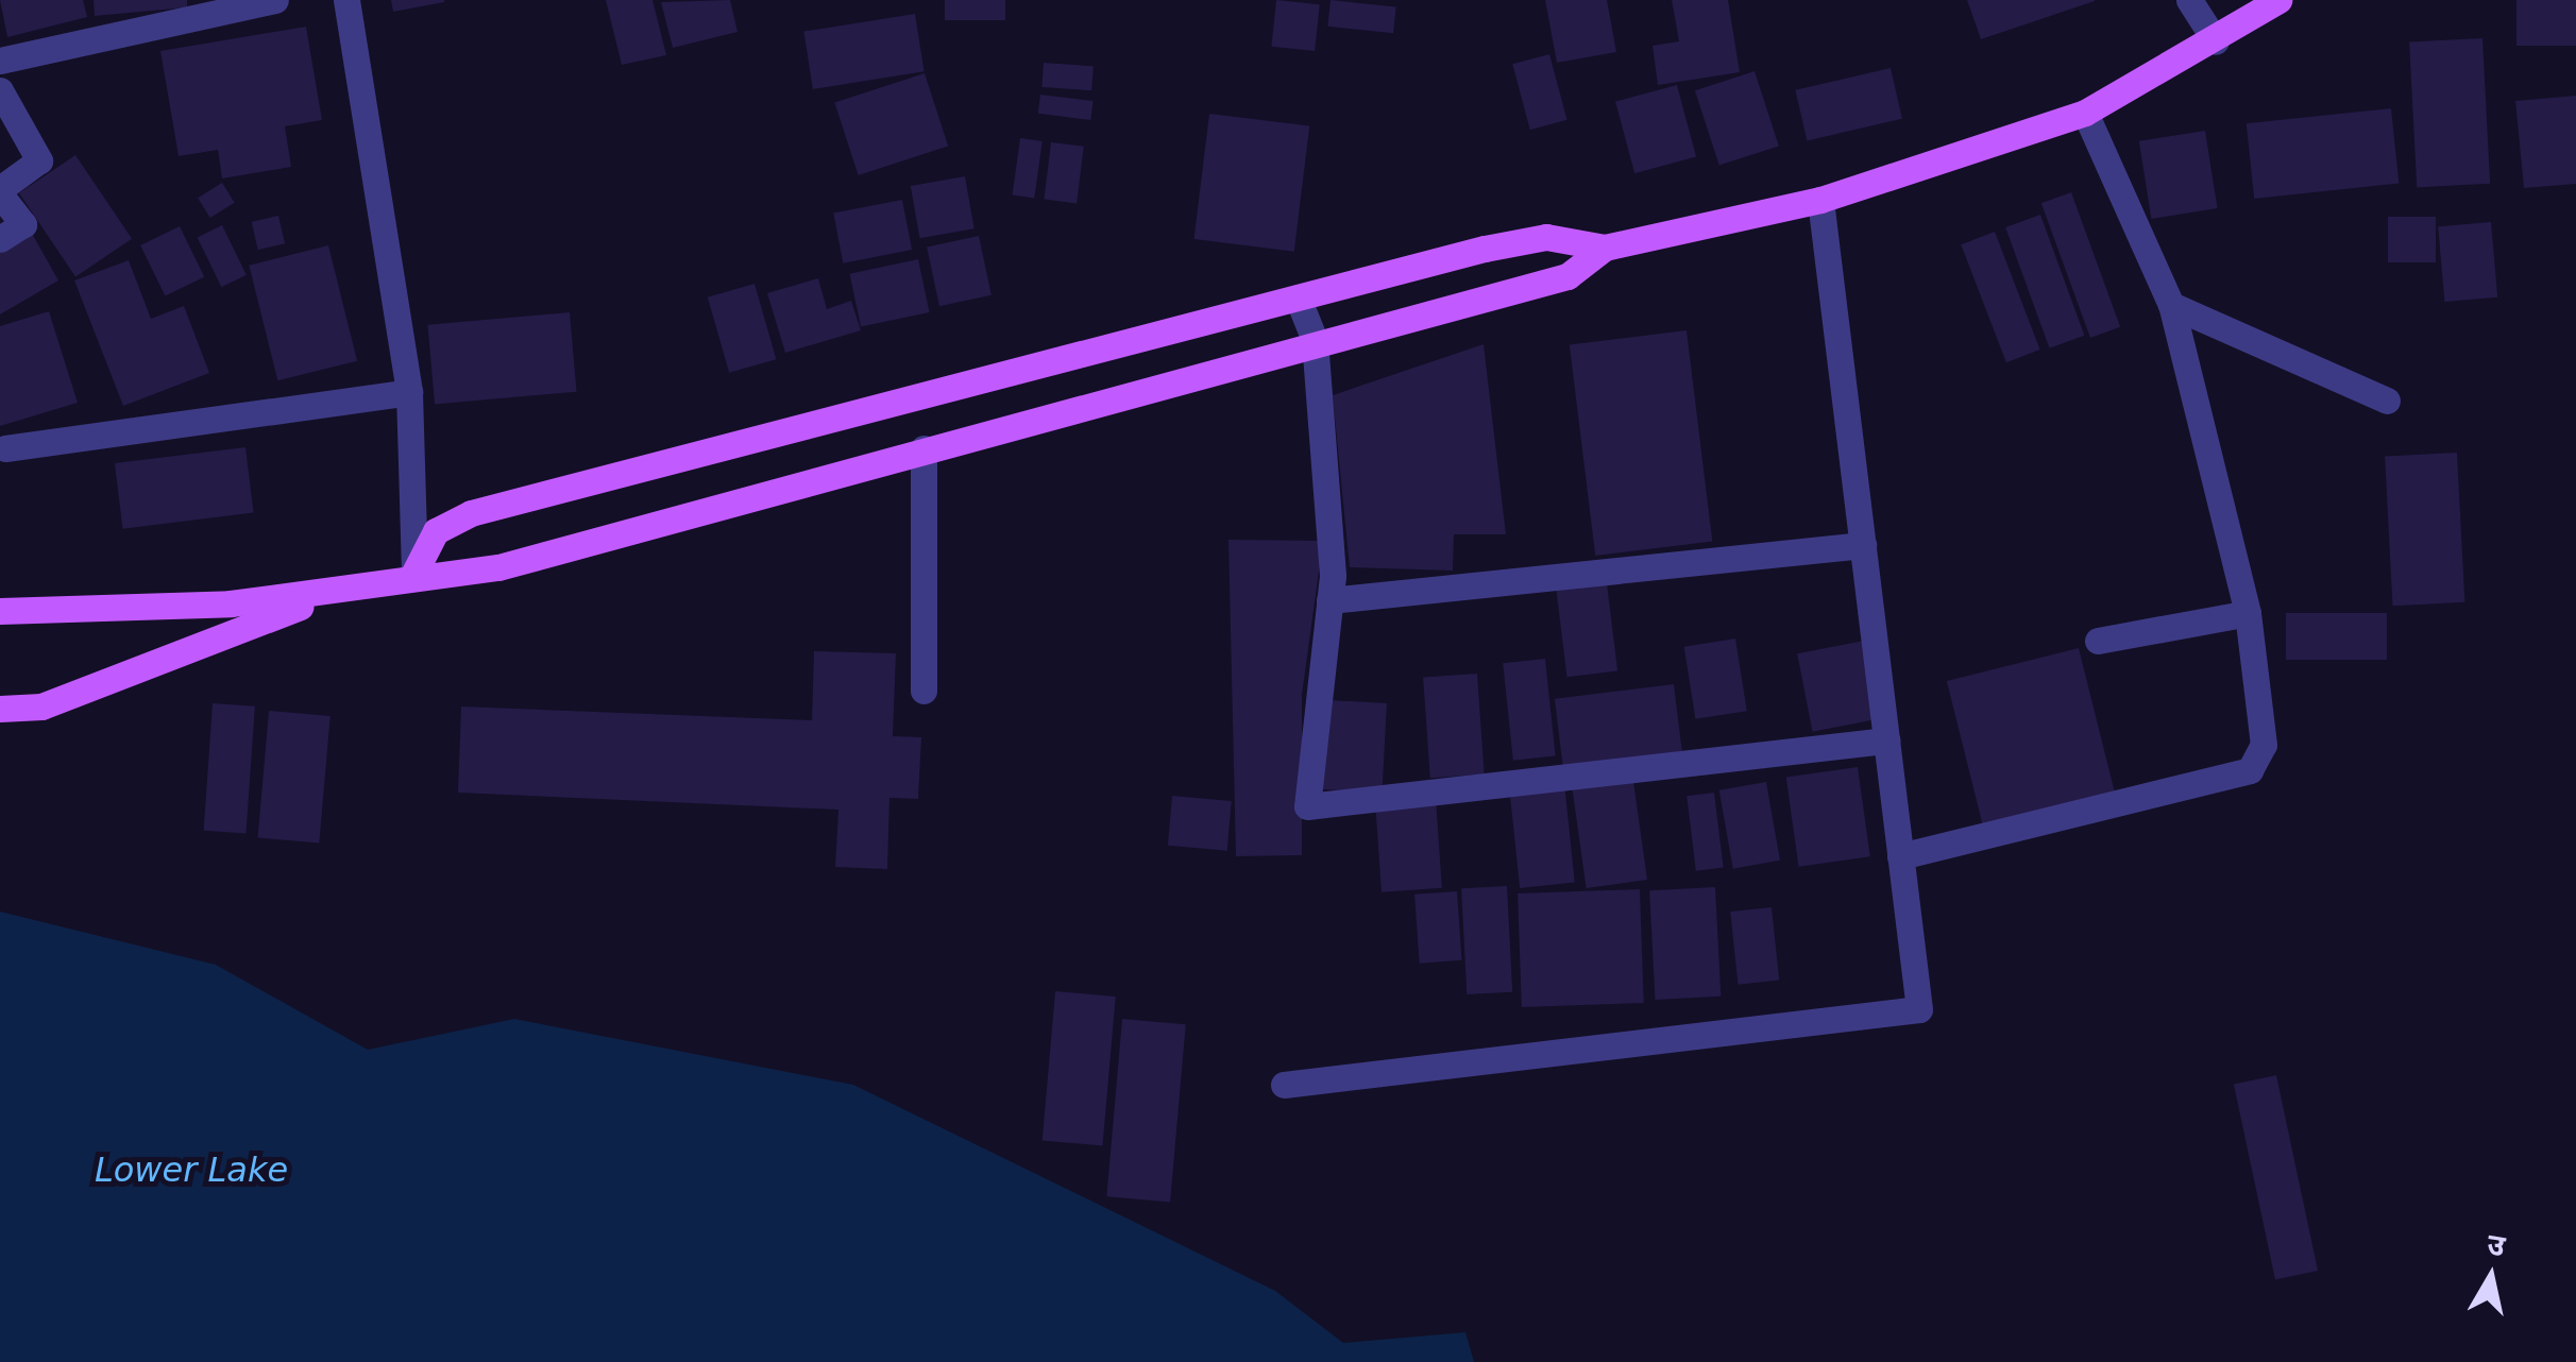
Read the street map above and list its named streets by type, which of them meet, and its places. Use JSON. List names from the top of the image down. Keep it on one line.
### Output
{"water":["Lower Lake"],"north":"top"}
